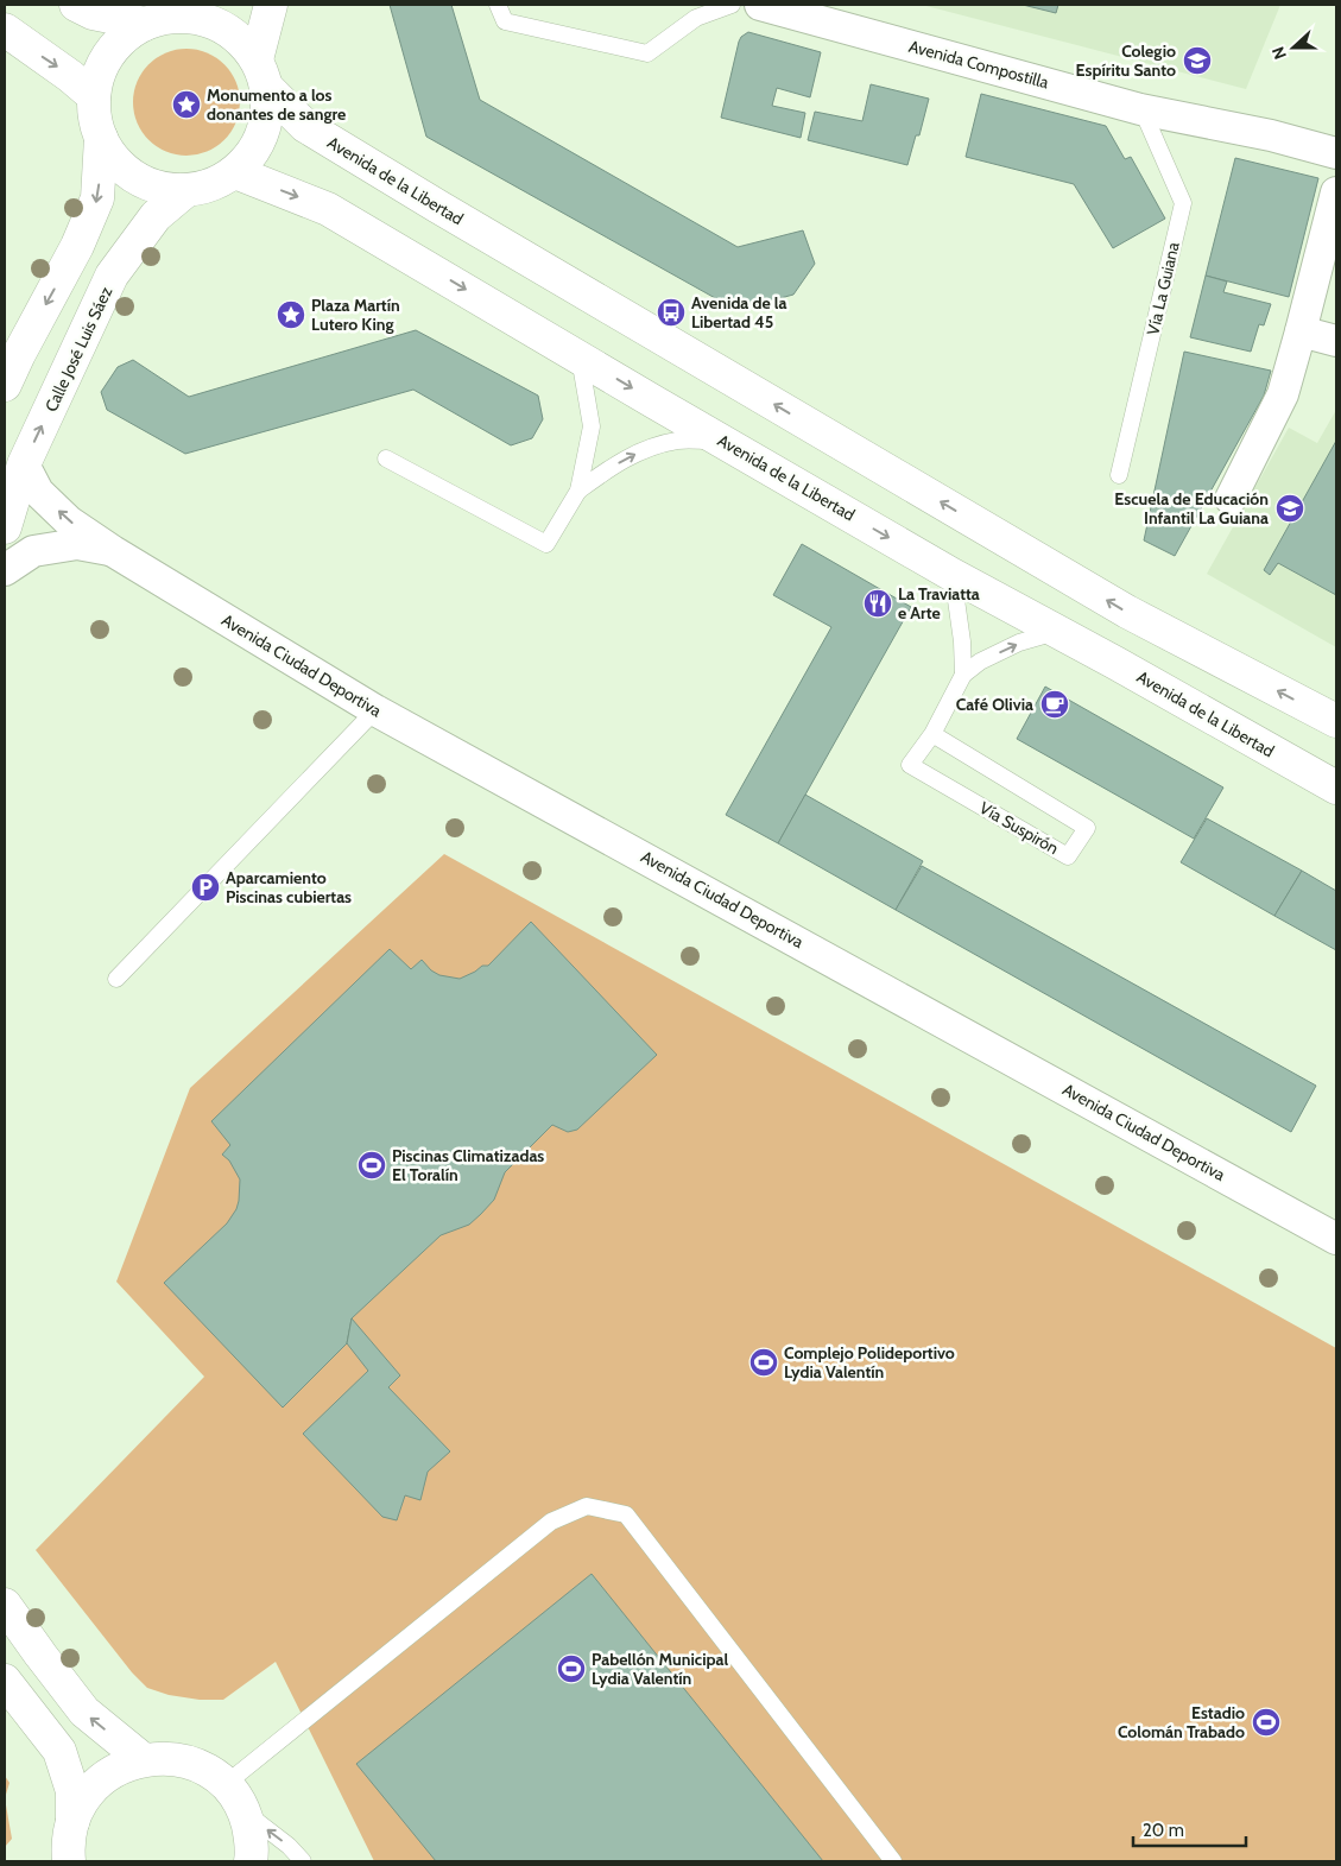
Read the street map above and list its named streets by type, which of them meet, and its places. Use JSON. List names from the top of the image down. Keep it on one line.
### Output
{"streets":{"main road":["Avenida de la Libertad","Calle José Luis Sáez"],"street":["Avenida Compostilla","Avenida Ciudad Deportiva"],"lane":["Vía La Guiana","Vía Suspirón"]},"crossings":[["Avenida Compostilla","Vía La Guiana"],["Avenida de la Libertad","Calle José Luis Sáez"],["Avenida de la Libertad","Vía Suspirón"],["Calle José Luis Sáez","Avenida Ciudad Deportiva"]],"places":{"school or university":["Colegio Espíritu Santo","Escuela de Educación Infantil La Guiana"],"place":["Monumento a los donantes de sangre","Plaza Martín Lutero King"],"bus stop":["Avenida de la Libertad 45"],"restaurant":["La Traviatta e Arte"],"cafe":["Café Olivia"],"parking":["Aparcamiento Piscinas cubiertas"],"sports":["Piscinas Climatizadas El Toralín","Complejo Polideportivo Lydia Valentín","Pabellón Municipal Lydia Valentín","Estadio Colomán Trabado"]},"scale_bar":"20 m","north":"left"}
